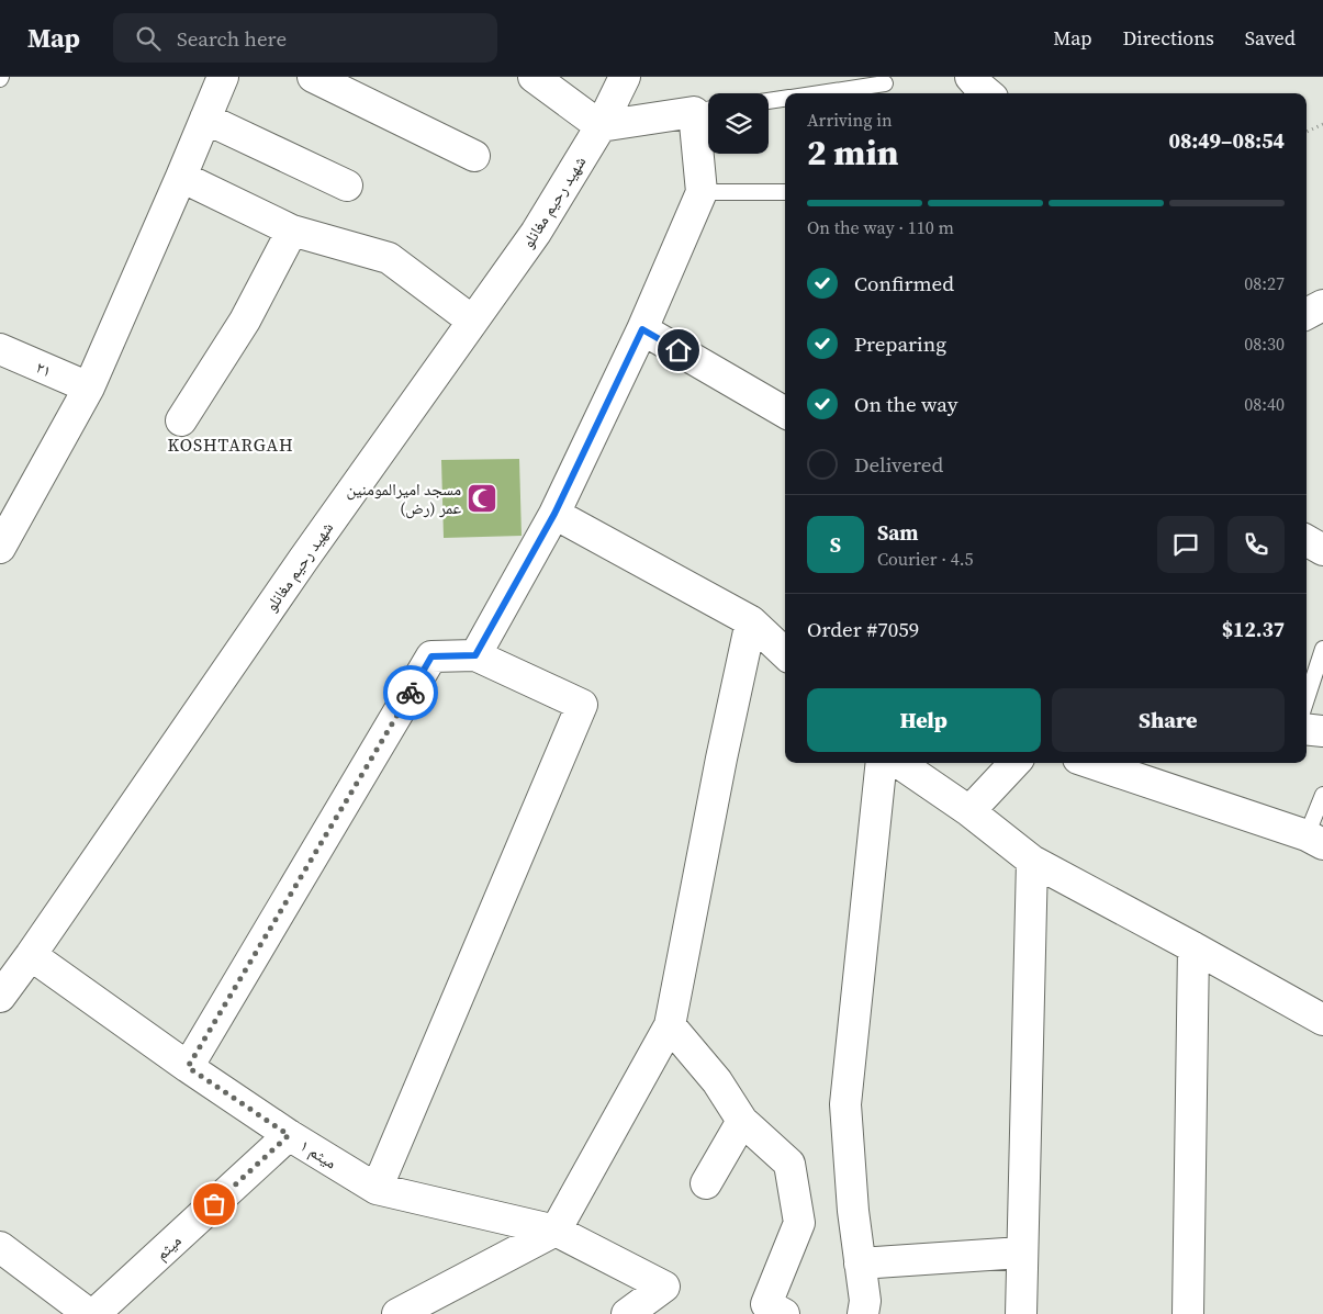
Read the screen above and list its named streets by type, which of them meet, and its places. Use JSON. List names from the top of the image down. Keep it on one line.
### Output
{"streets":{"street":["شهید رحیم مغانلو","۲۱","۱ میثم","میثم"]},"crossings":[["شهید رحیم مغانلو","۱ میثم"],["۱ میثم","میثم"]],"districts":["KOSHTARGAH"],"places":{"mosque":["مسجد امیرالمومنین عمر (رض)"]},"page":{"header":"Map","search":"Search here","nav":["Map","Directions","Saved"],"heading":["2 min","Arriving in","08:49–08:54"],"panel":["Sam","Courier · 4.5","Order #7059","$12.37"],"bar":"On the way · 110 m","list":[["Confirmed","08:27"],["Preparing","08:30"],["On the way","08:40"],"Delivered"],"round":"S","buttons":["Help","Share"]}}
